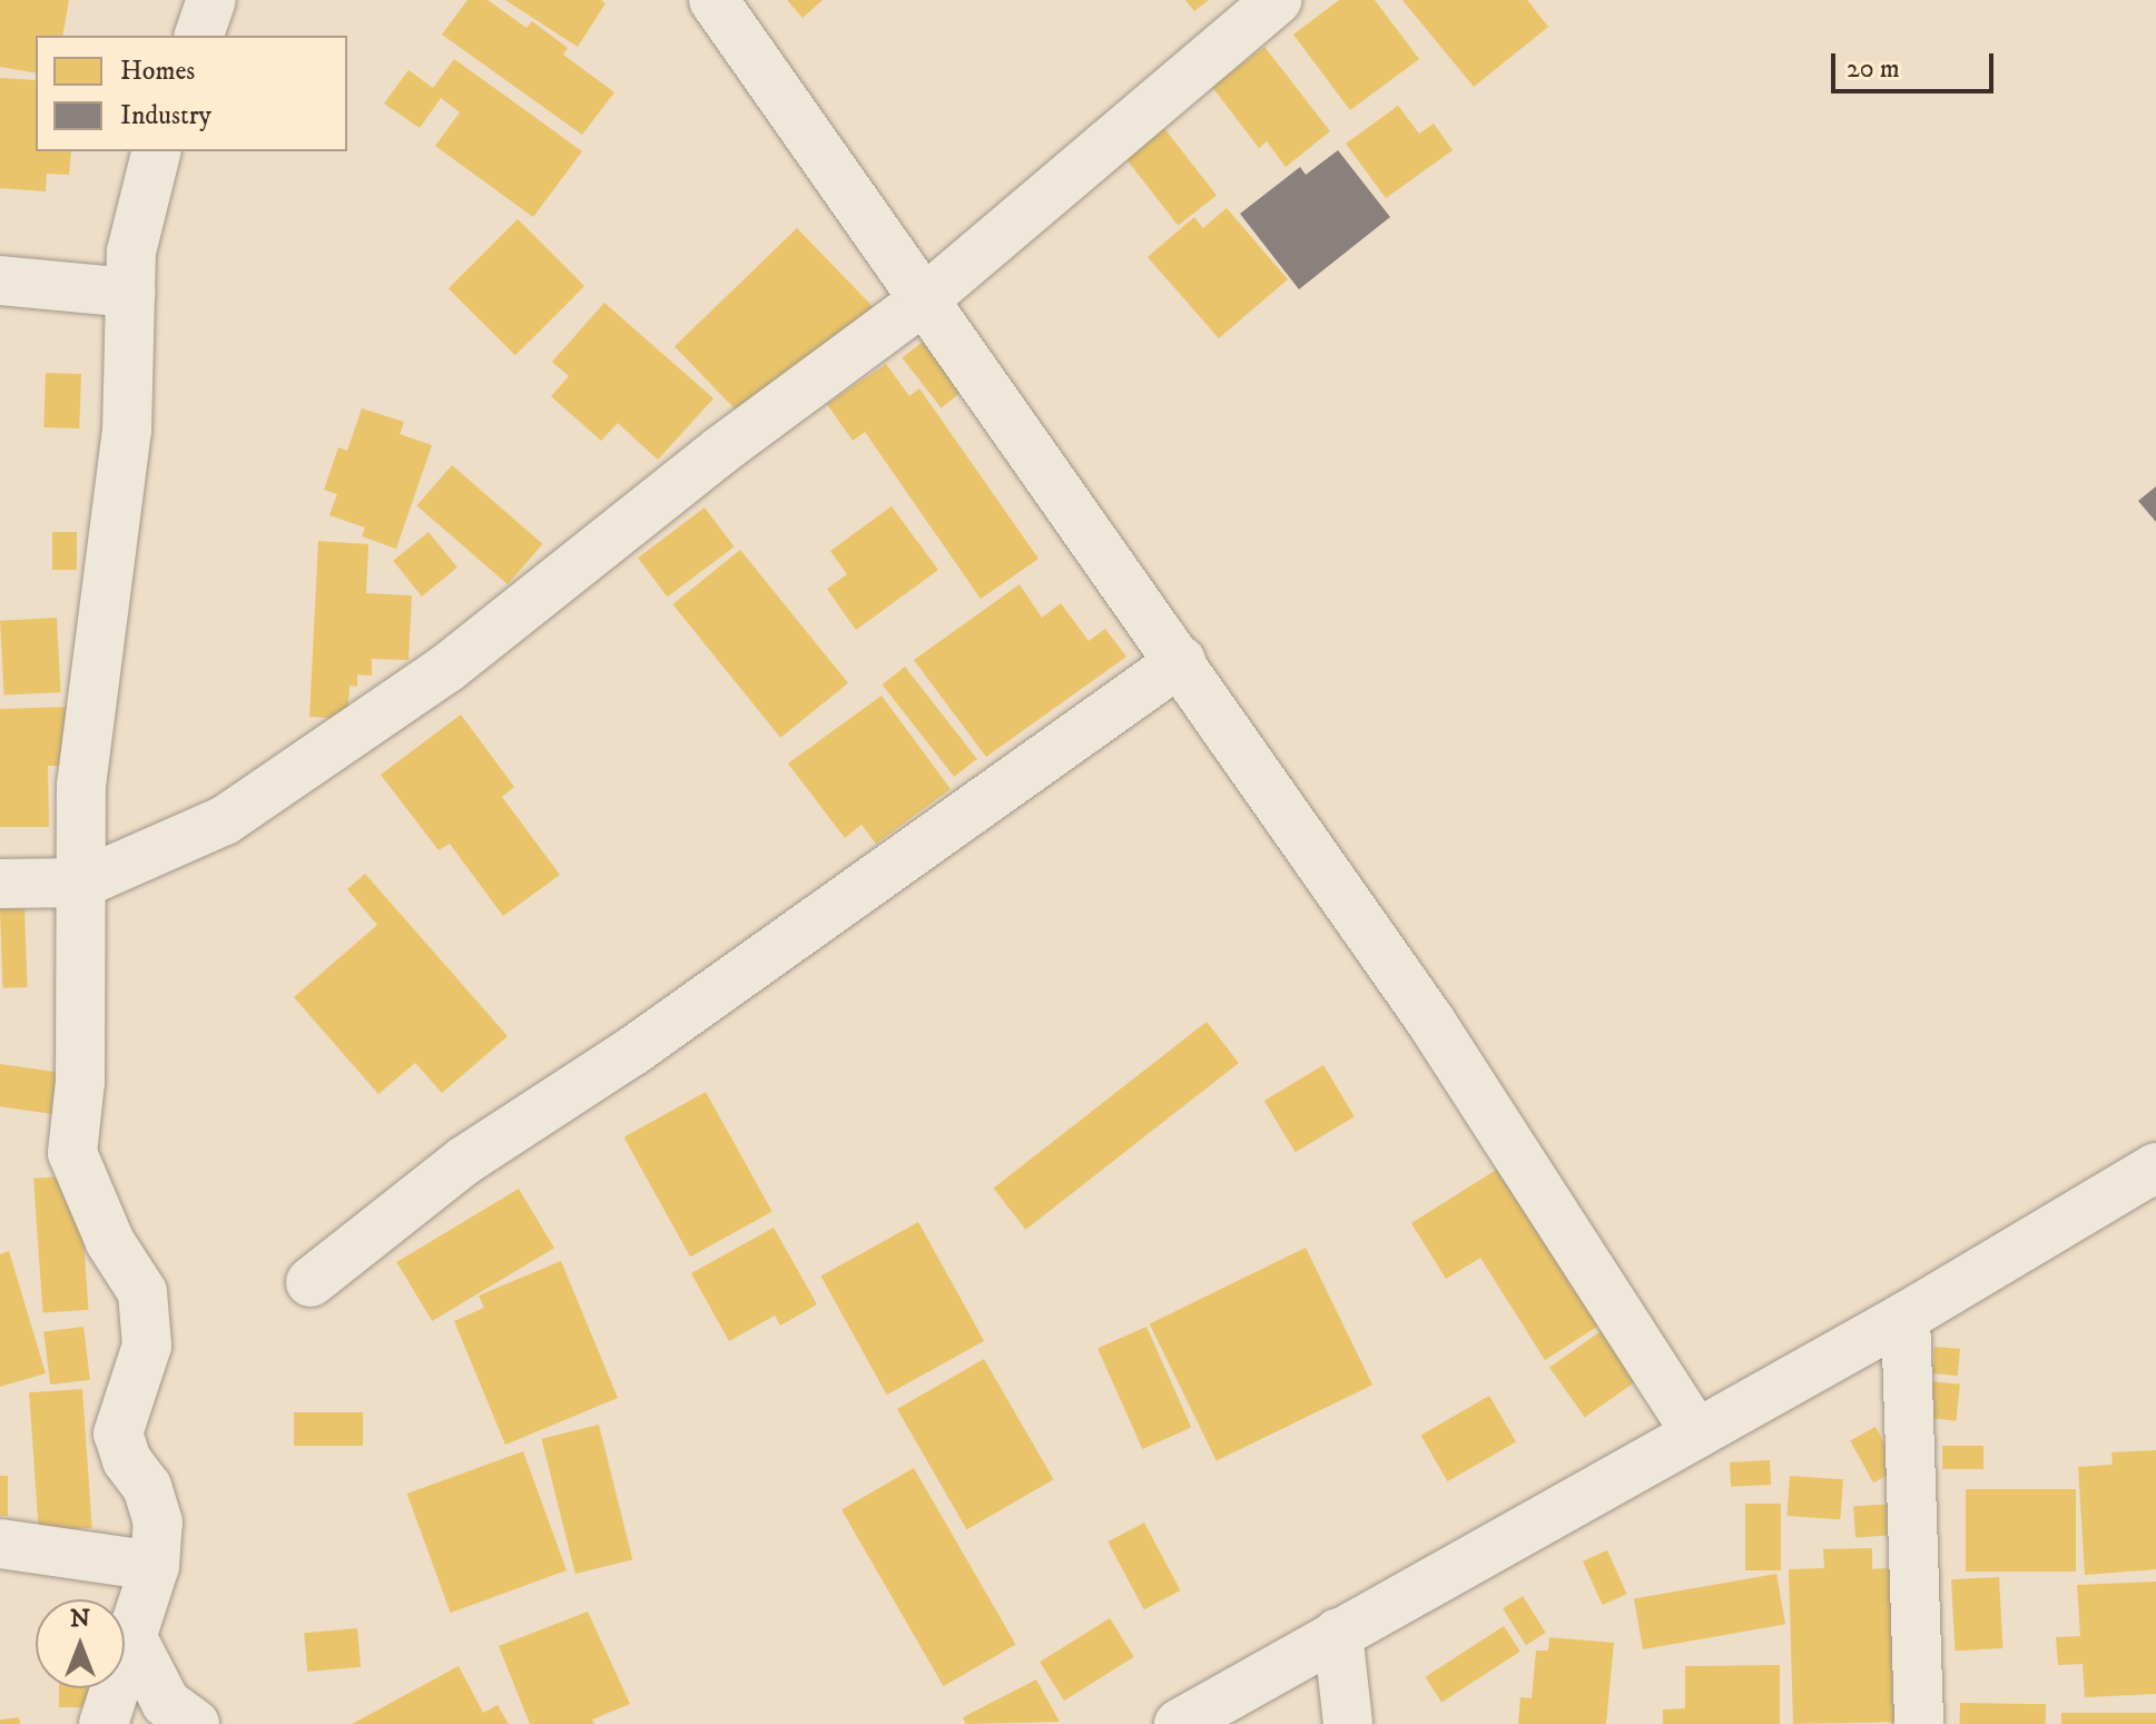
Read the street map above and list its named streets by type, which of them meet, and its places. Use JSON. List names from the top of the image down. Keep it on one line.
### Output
{"legend":["Homes","Industry"],"scale_bar":"20 m","north":"top"}
